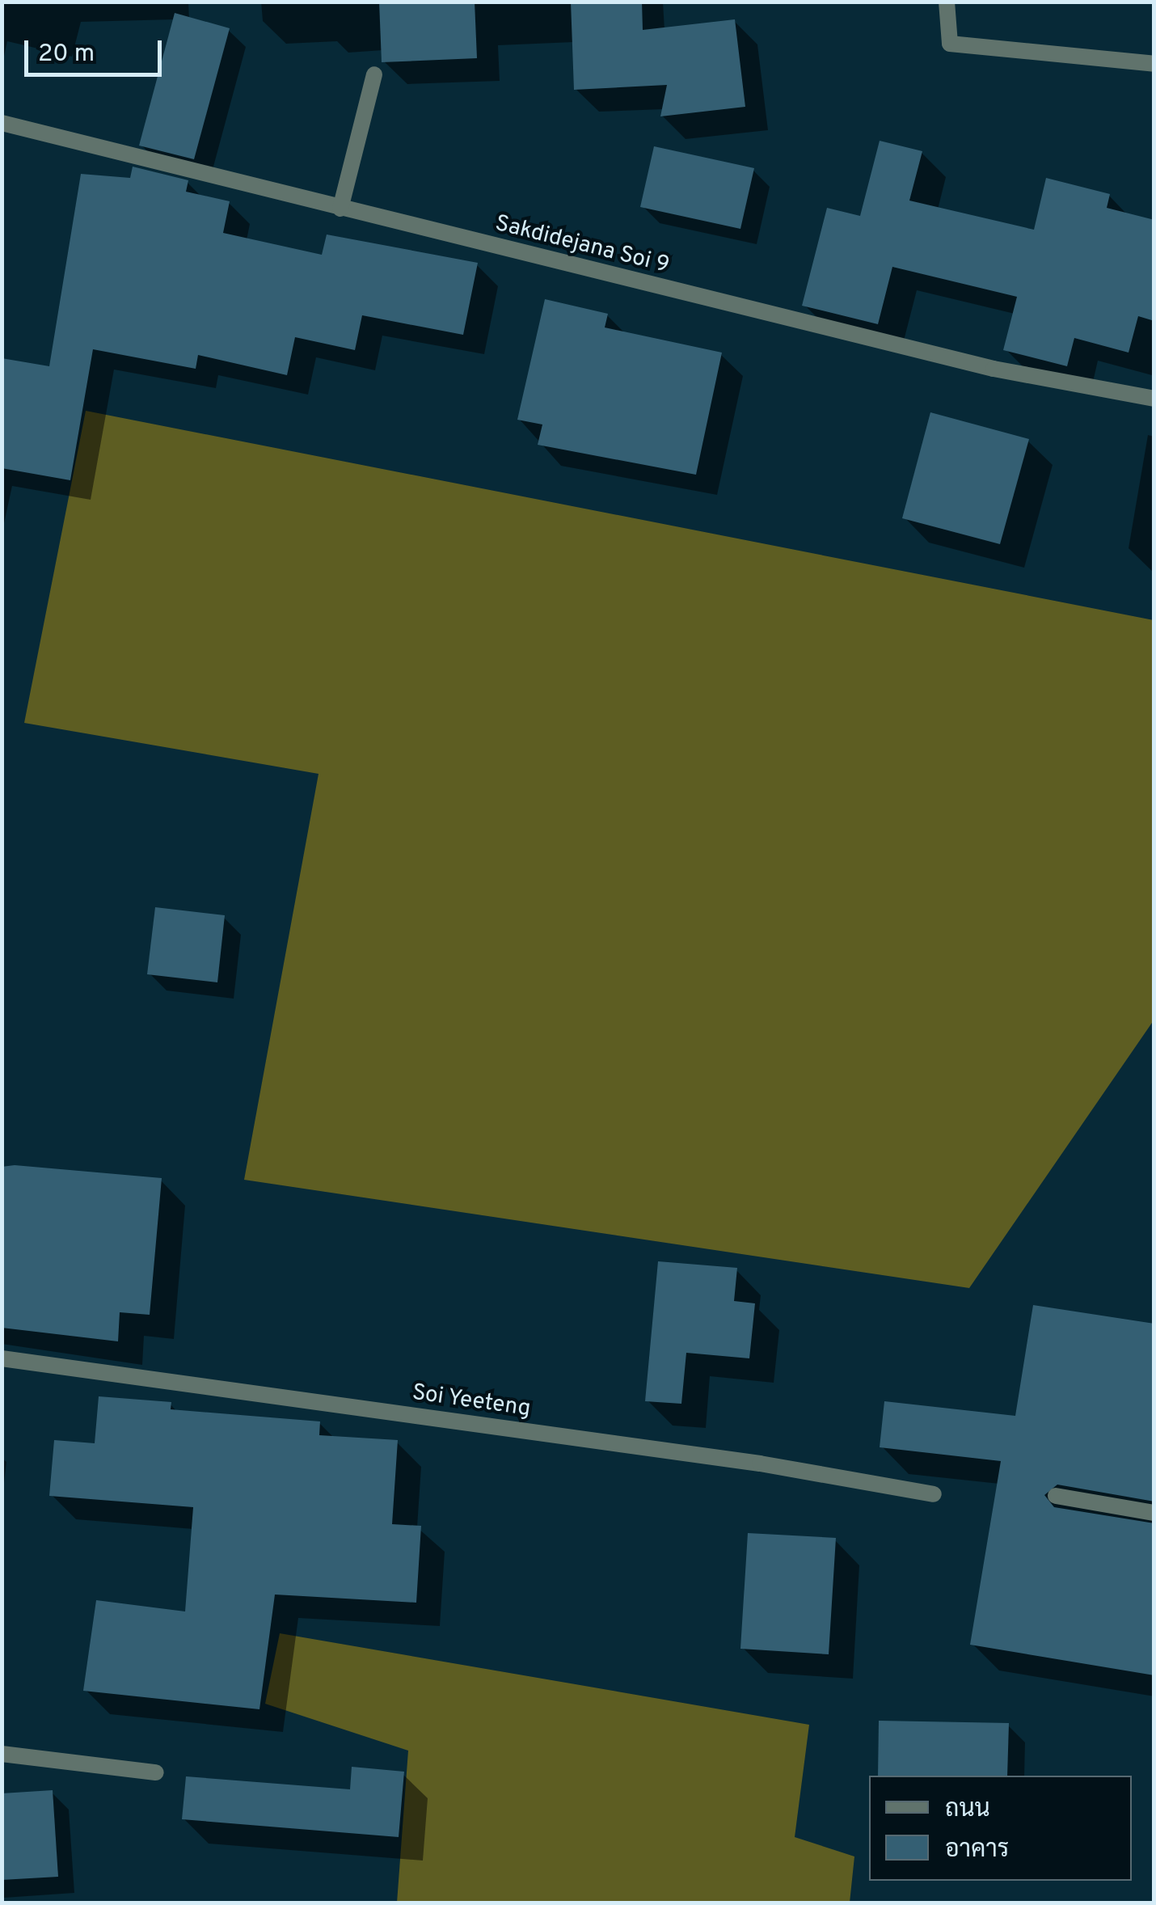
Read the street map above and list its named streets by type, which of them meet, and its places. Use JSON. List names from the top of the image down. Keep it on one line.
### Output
{"streets":{"street":["Sakdidejana Soi 9","Soi Yeeteng"]},"legend":["ถนน","อาคาร"],"scale_bar":"20 m"}
